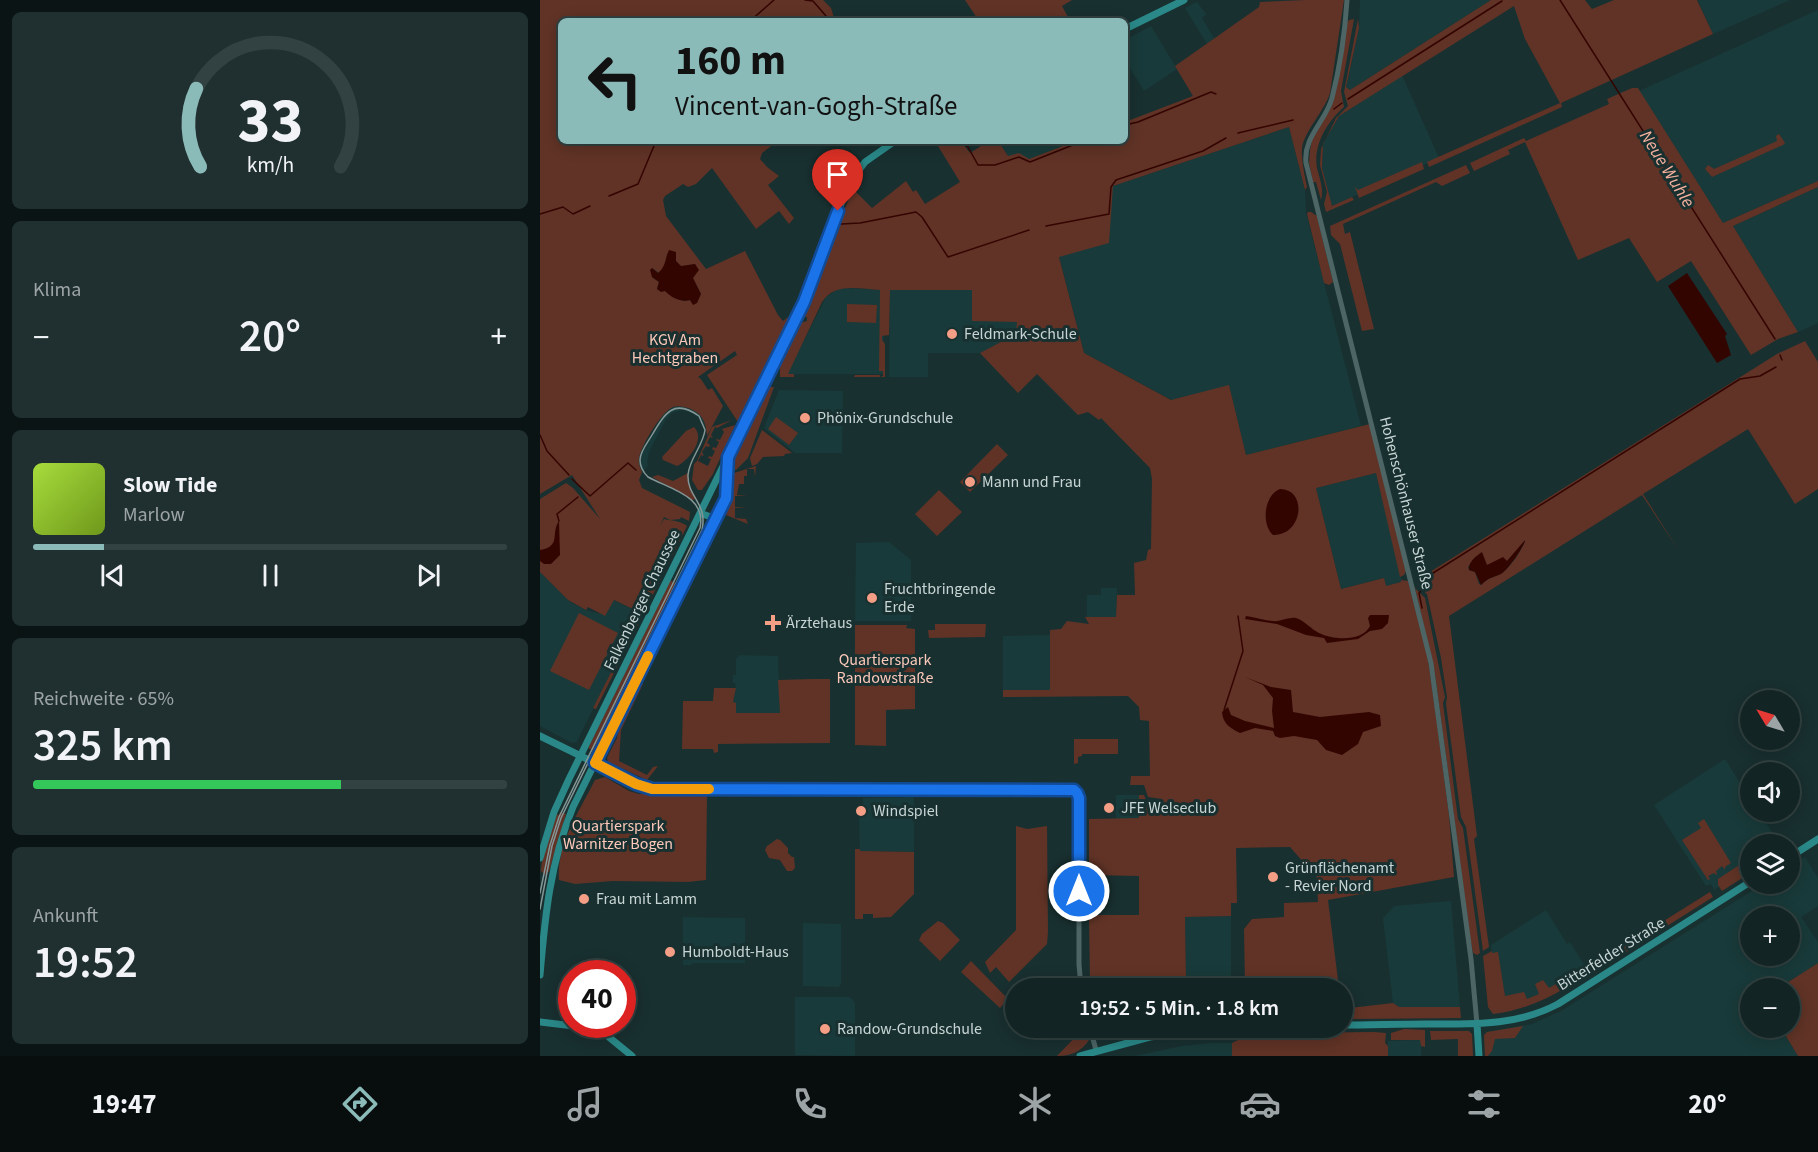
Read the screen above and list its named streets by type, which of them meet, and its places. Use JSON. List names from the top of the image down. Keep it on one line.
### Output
{"streets":{"main road":["Falkenberger Chaussee","Bitterfelder Straße"],"street":["Hohenschönhauser Straße"]},"crossings":[["Hohenschönhauser Straße","Bitterfelder Straße"]],"water":["Neue Wuhle"],"parks":["KGV Am Hechtgraben","Quartierspark Randowstraße","Quartierspark Warnitzer Bogen"],"places":{"other":["Feldmark-Schule","Phönix-Grundschule","Mann und Frau","Fruchtbringende Erde","JFE Welseclub","Windspiel","Grünflächenamt - Revier Nord","Frau mit Lamm","Humboldt-Haus","Randow-Grundschule"],"health":["Ärztehaus"]},"north":"top left","page":{"turn":["160 m","Vincent-van-Gogh-Straße"],"tile":["Klima",["Reichweite · 65%","325 km"],["Ankunft","19:52"]],"heat":["−","20°","+"],"song":["Slow Tide","Marlow"],"map_buttons":["+","−"],"limit":"40","trip":"19:52 · 5 Min. · 1.8 km","tabs":["19:47","20°"],"gauge":["33","km/h"]}}
